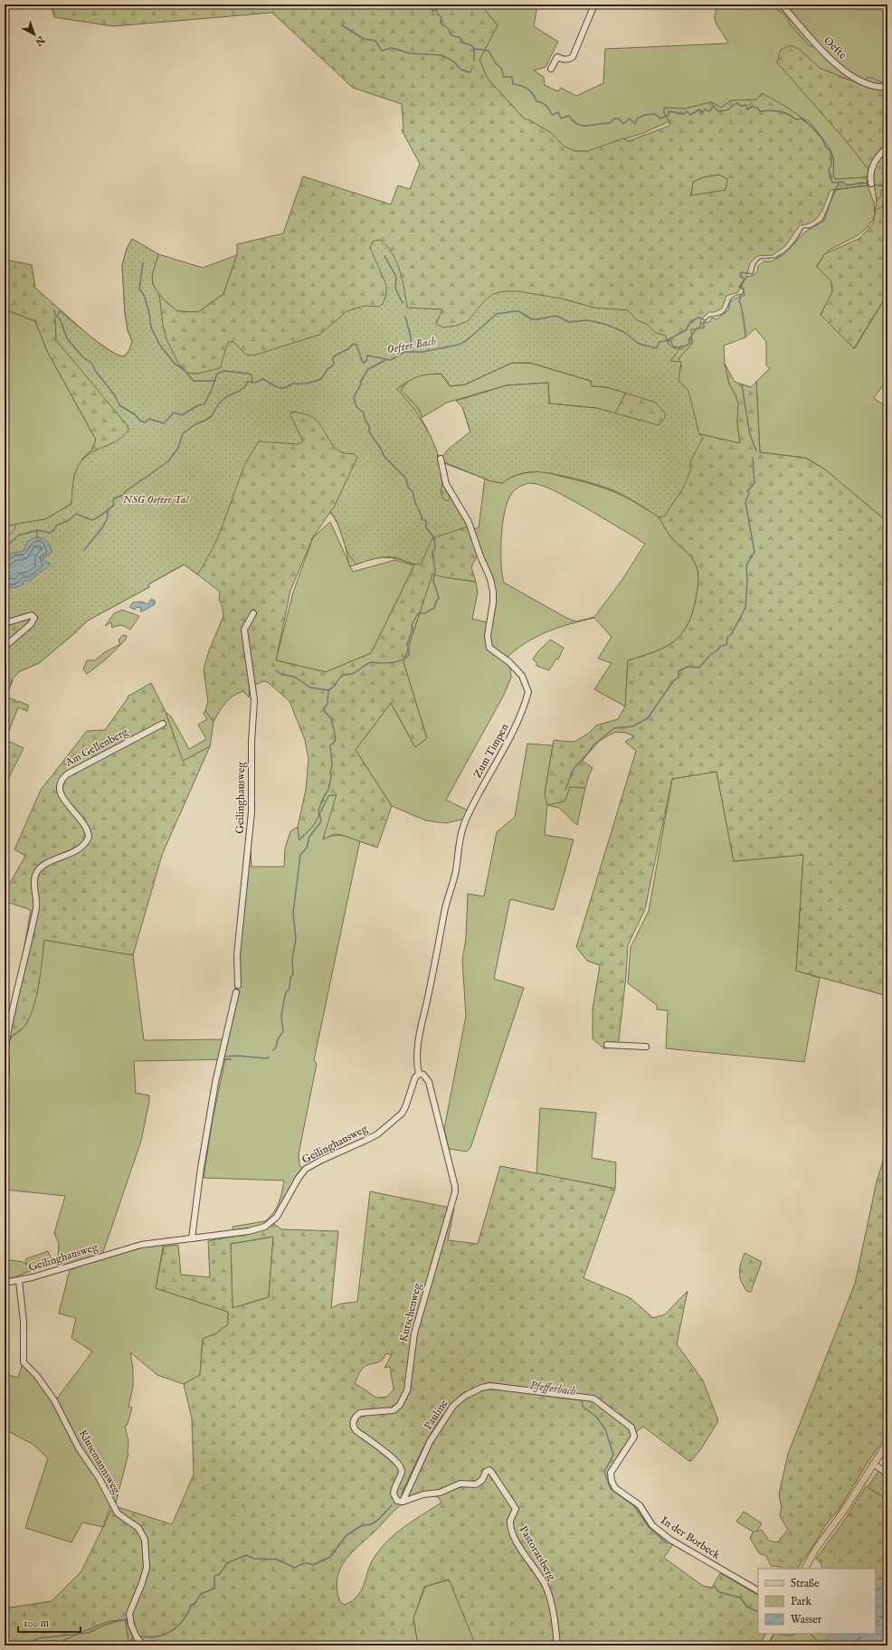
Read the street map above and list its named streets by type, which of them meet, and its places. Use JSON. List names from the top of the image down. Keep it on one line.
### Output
{"streets":{"street":["Oefte","Am Gellenberg","Zum Timpen","Geilinghausweg","Kutschenweg","Pauline","Klusemannsweg","In der Borbeck","Pastoratsberg"]},"crossings":[["Zum Timpen","Geilinghausweg"],["Zum Timpen","Kutschenweg"],["Geilinghausweg","Kutschenweg"],["Geilinghausweg","Klusemannsweg"],["Kutschenweg","Pauline"],["Kutschenweg","Pastoratsberg"],["Pauline","In der Borbeck"],["Pauline","Pastoratsberg"]],"water":["Oefter Bach","Pfefferbach"],"parks":["NSG Oefter Tal"],"legend":["Straße","Park","Wasser"],"scale_bar":"100 m","north":"bottom right"}
